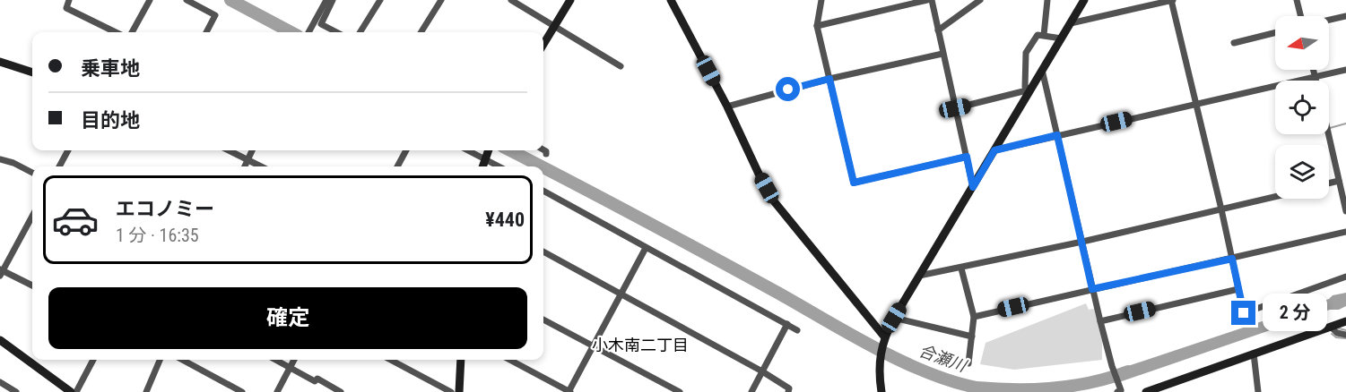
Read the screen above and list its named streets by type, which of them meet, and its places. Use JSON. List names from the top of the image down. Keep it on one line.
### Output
{"districts":["小木南二丁目"],"water":["合瀬川"],"north":"left","page":{"banner":["乗車地","目的地"],"list":[{"name":"エコノミー","note":"1 分 · 16:35","value":"¥440"}],"buttons":"確定","bubble":"2 分"}}
